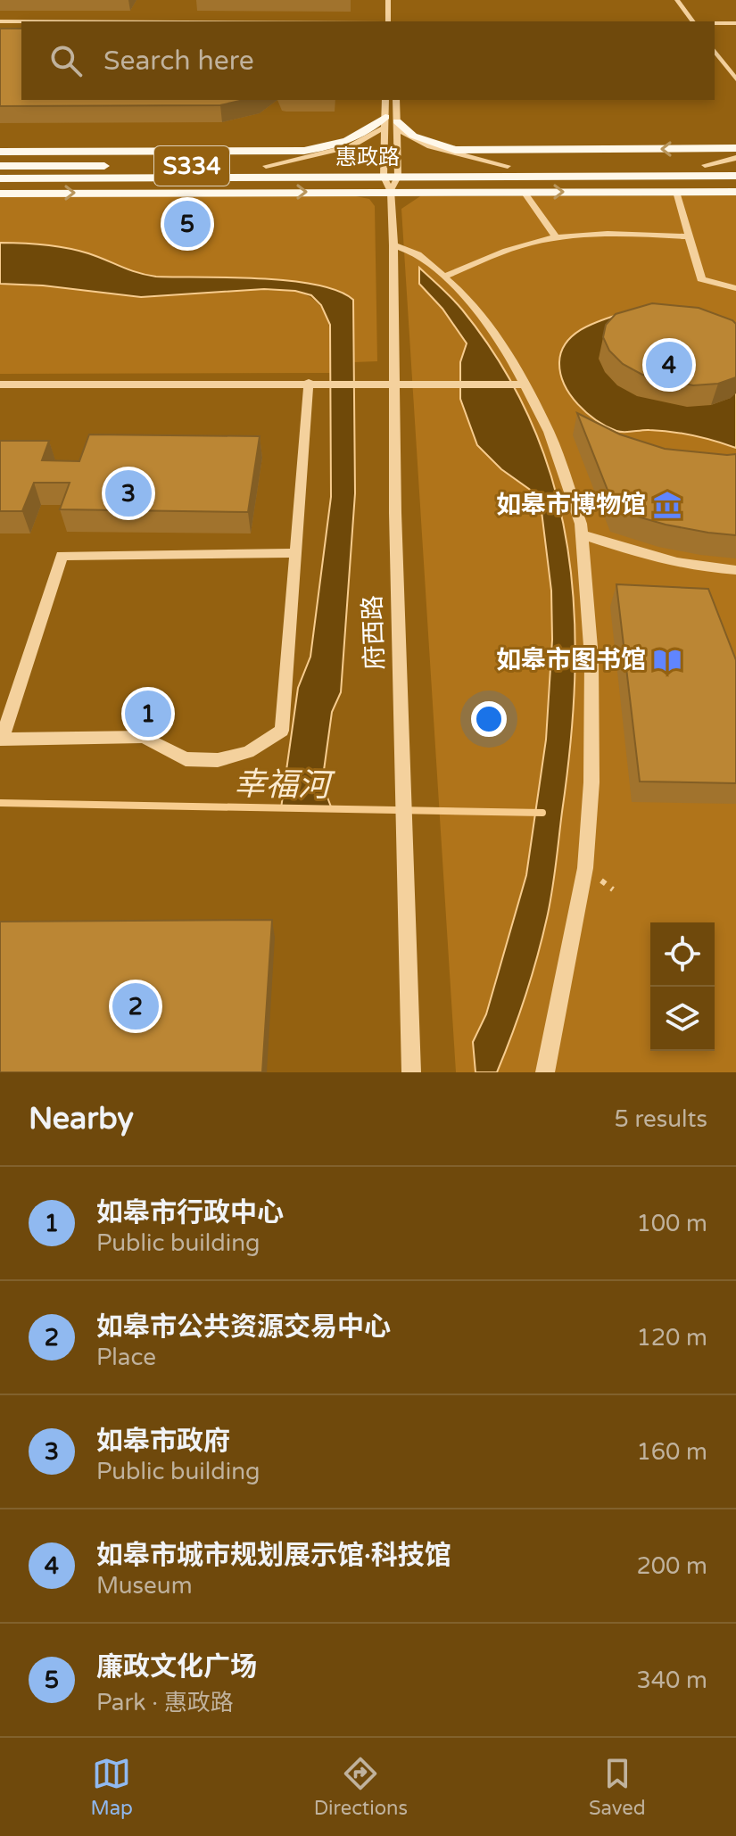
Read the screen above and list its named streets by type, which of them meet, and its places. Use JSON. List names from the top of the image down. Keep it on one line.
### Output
{"streets":{"main road":["惠政路","S334"],"street":["府西路"]},"crossings":[["惠政路","府西路"]],"water":["幸福河"],"places":{"museum":["如皋市博物馆"],"library":["如皋市图书馆"]},"page":{"search":"Search here","pins":["5","4","3","1","2"],"heading":["Nearby","5 results"],"list":[{"mark":"1","name":"如皋市行政中心","note":"Public building","value":"100 m"},{"mark":"2","name":"如皋市公共资源交易中心","note":"Place","value":"120 m"},{"mark":"3","name":"如皋市政府","note":"Public building","value":"160 m"},{"mark":"4","name":"如皋市城市规划展示馆·科技馆","note":"Museum","value":"200 m"},{"mark":"5","name":"廉政文化广场","note":"Park · 惠政路","value":"340 m"}],"nav":["Map","Directions","Saved"]}}
